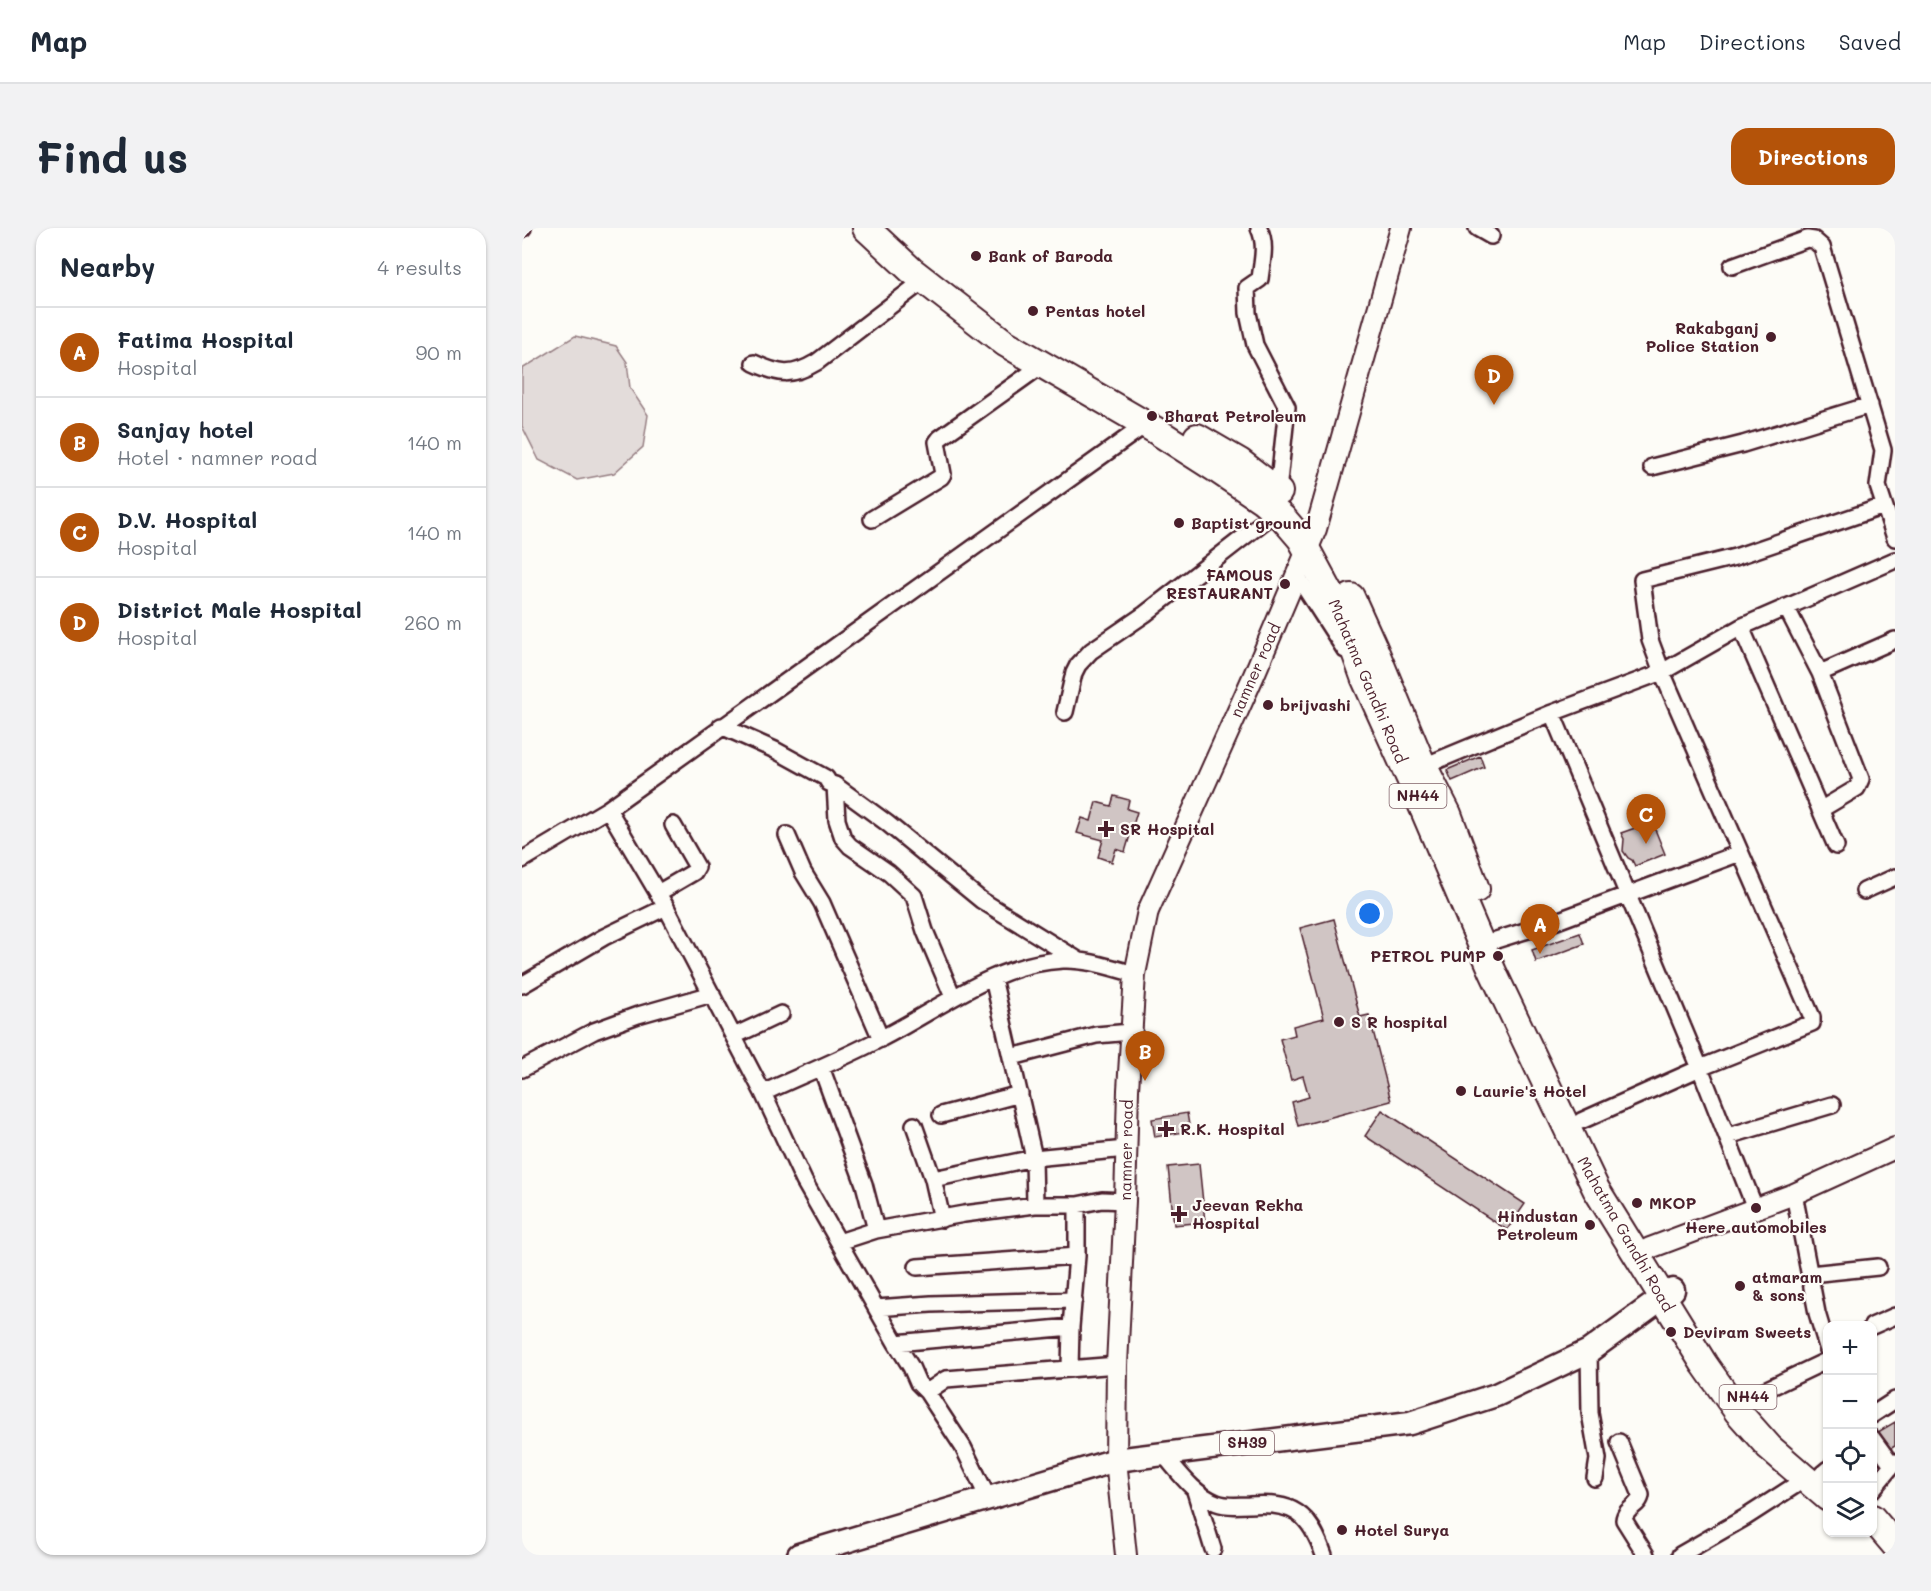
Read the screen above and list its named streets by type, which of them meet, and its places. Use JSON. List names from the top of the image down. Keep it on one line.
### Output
{"streets":{"highway":["Mahatma Gandhi Road","NH44"],"main road":["namner road","SH39"]},"crossings":[["namner road","Mahatma Gandhi Road"],["namner road","SH39"],["Mahatma Gandhi Road","SH39"]],"places":{"other":["Bank of Baroda","Pentas hotel","Rakabganj Police Station","Bharat Petroleum","Baptist ground","FAMOUS RESTAURANT","brijvashi","PETROL PUMP","S R hospital","Laurie's Hotel","MKOP","Here automobiles","Hindustan Petroleum","atmaram & sons","Deviram Sweets","Hotel Surya"],"health":["SR Hospital","R.K. Hospital","Jeevan Rekha Hospital"]},"page":{"header":"Map","nav":["Map","Directions","Saved"],"buttons":"Directions","title":"Find us","heading":["Nearby","4 results"],"list":[{"mark":"A","name":"Fatima Hospital","note":"Hospital","value":"90 m"},{"mark":"B","name":"Sanjay hotel","note":"Hotel · namner road","value":"140 m"},{"mark":"C","name":"D.V. Hospital","note":"Hospital","value":"140 m"},{"mark":"D","name":"District Male Hospital","note":"Hospital","value":"260 m"}],"pins":["D","C","A","B"],"map_buttons":["+","−"]}}
